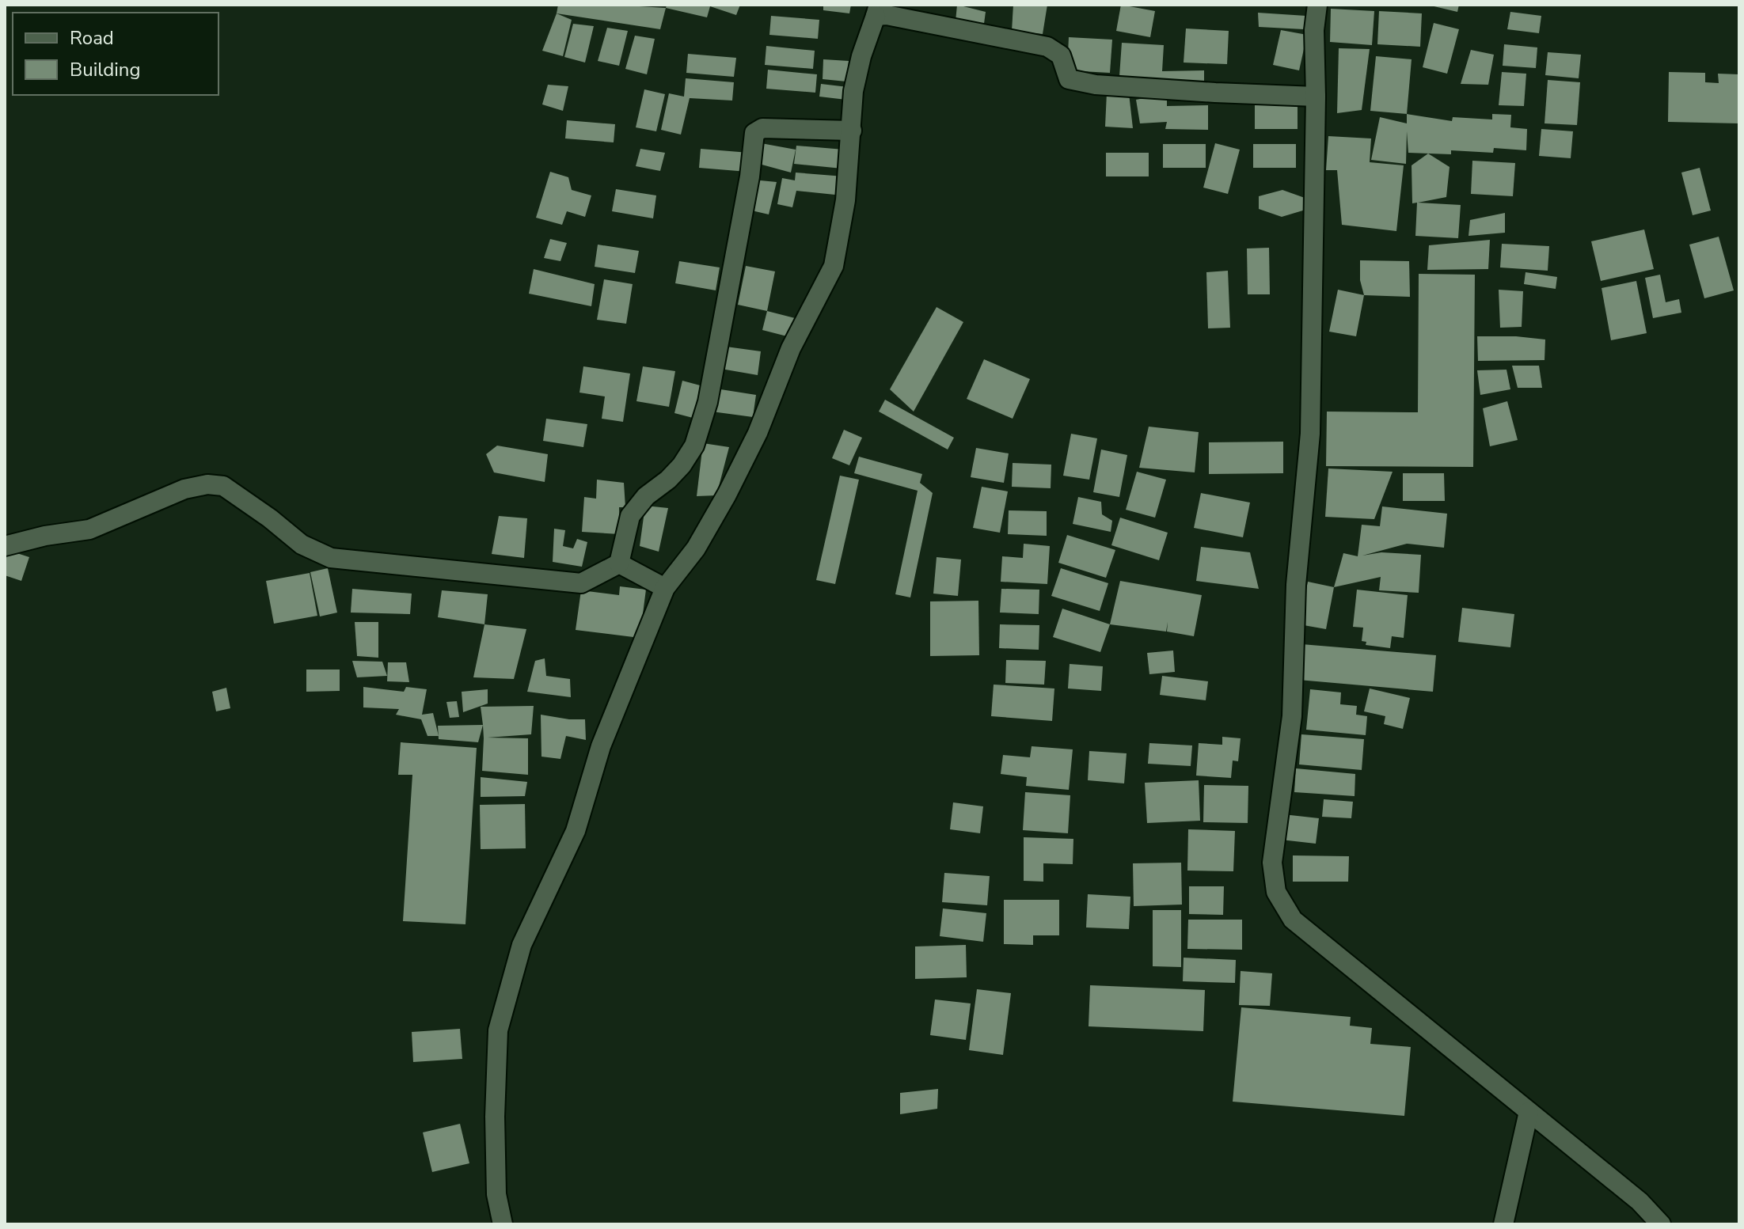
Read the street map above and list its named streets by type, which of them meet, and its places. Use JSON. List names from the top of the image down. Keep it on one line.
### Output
{"legend":["Road","Building"]}
